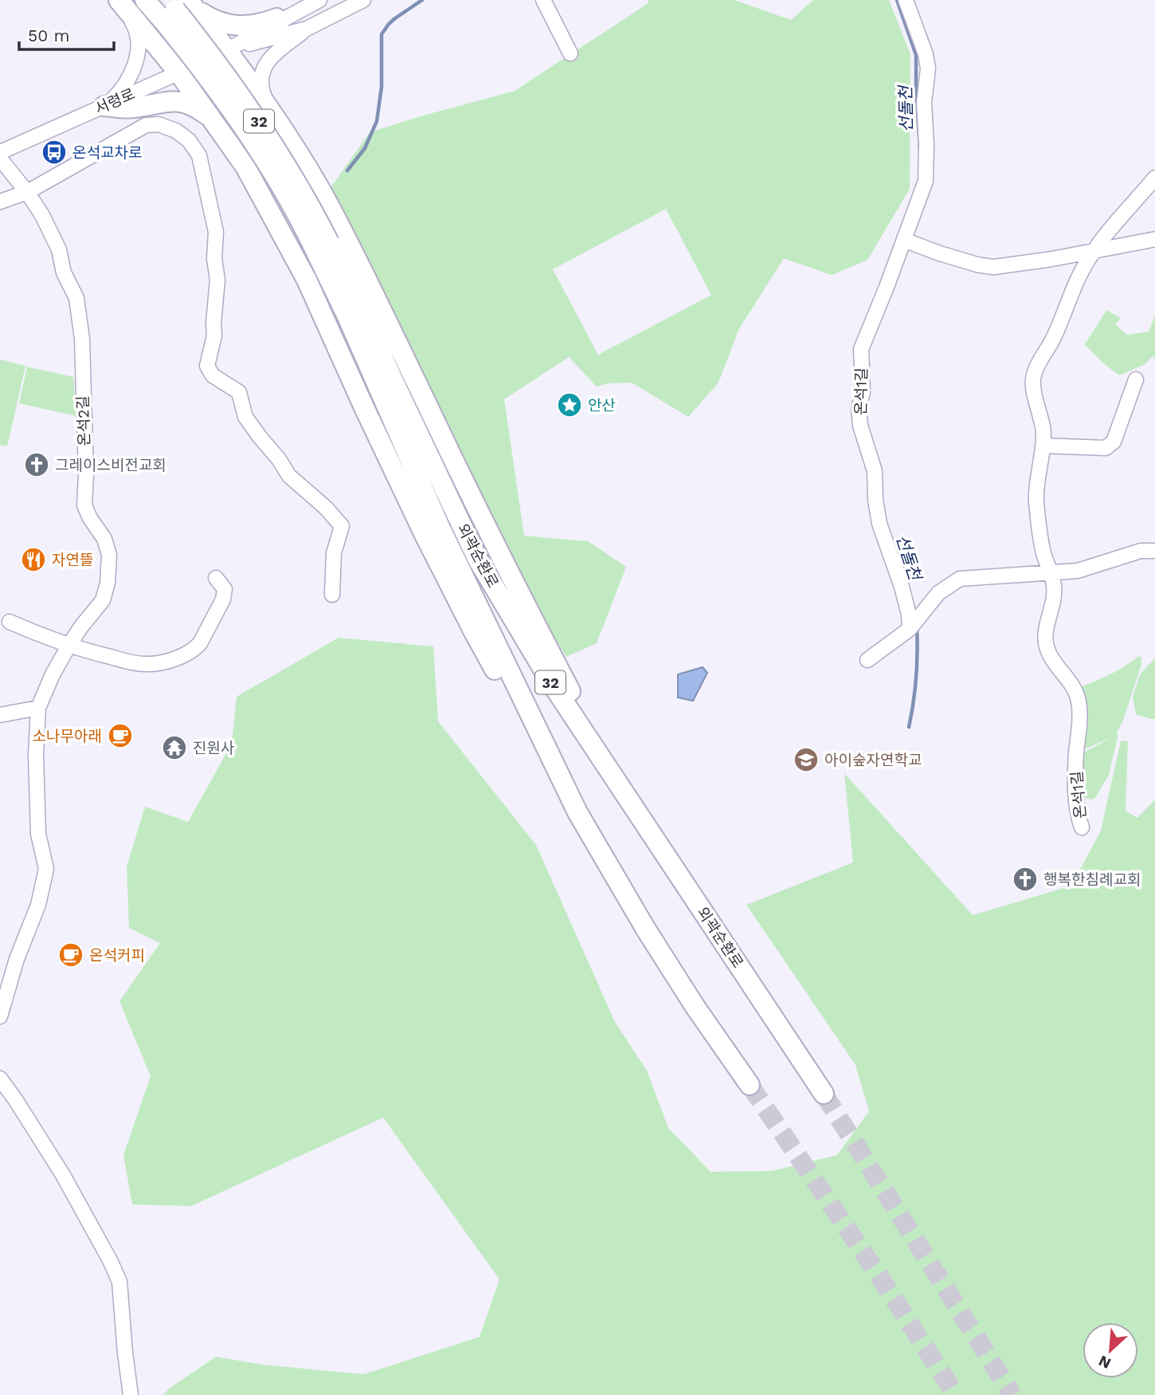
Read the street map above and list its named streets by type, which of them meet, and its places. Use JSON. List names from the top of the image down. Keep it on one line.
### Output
{"streets":{"highway":["32","외곽순환로"],"street":["서령로","온석1길","온석2길"]},"water":["선돌천"],"places":{"bus stop":["온석교차로"],"place":["안산"],"church":["그레이스비전교회","행복한침례교회"],"restaurant":["자연뜰"],"cafe":["소나무아래","온석커피"],"temple":["진원사"],"school or university":["아이숲자연학교"]},"scale_bar":"50 m","north":"bottom left"}
